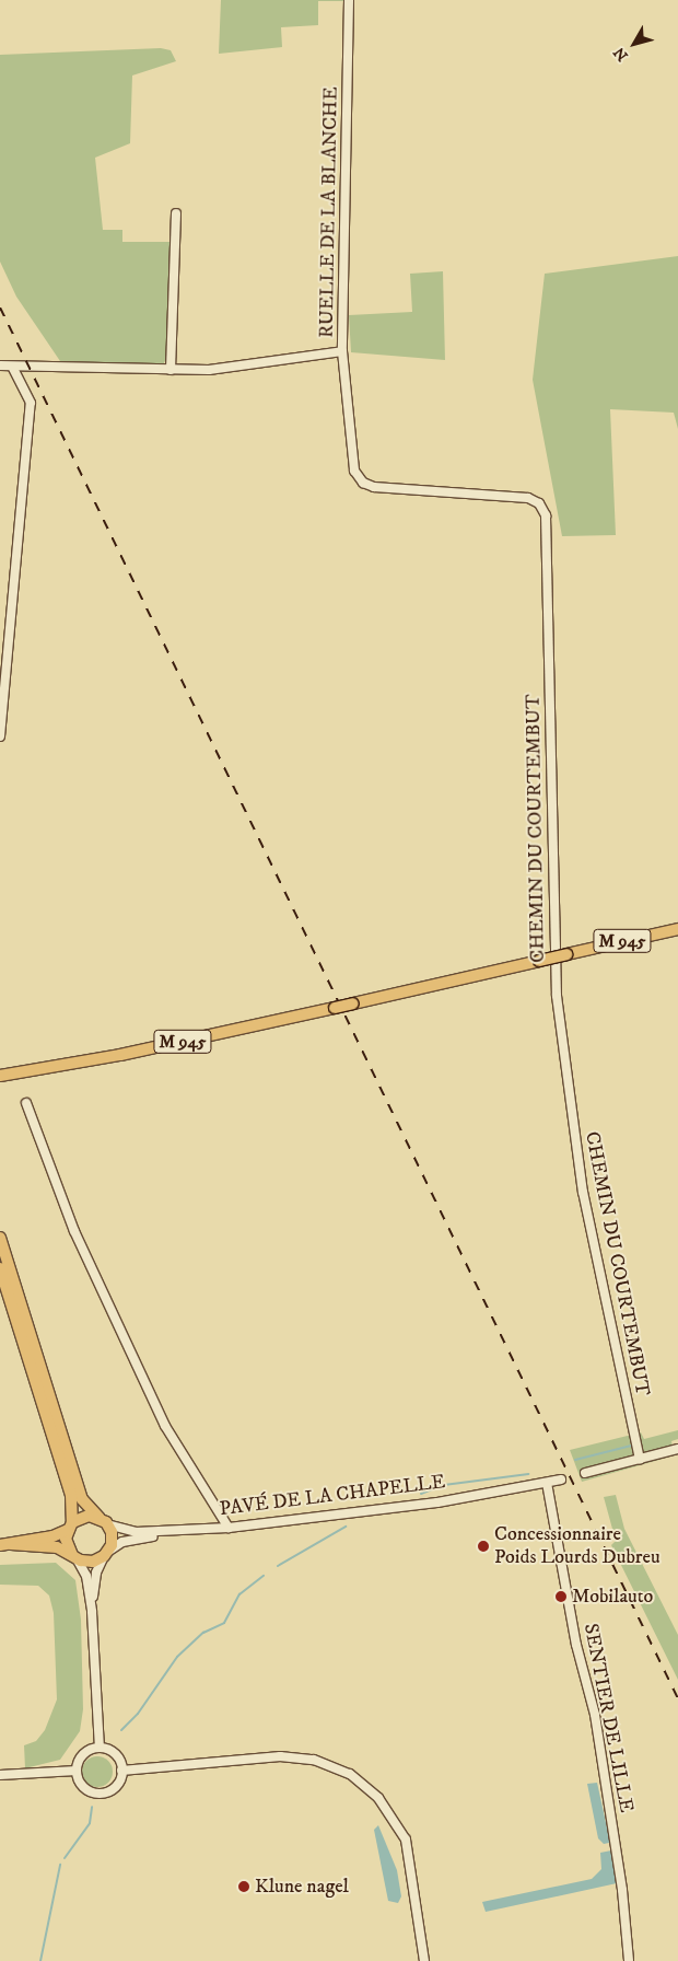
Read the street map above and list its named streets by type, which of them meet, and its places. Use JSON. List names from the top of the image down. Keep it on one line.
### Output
{"streets":{"main road":["M 945","PAVÉ DE LA CHAPELLE"],"street":["RUELLE DE LA BLANCHE","CHEMIN DU COURTEMBUT","SENTIER DE LILLE"]},"crossings":[["RUELLE DE LA BLANCHE","CHEMIN DU COURTEMBUT"],["PAVÉ DE LA CHAPELLE","SENTIER DE LILLE"]],"places":["Concessionnaire Poids Lourds Dubreu","Mobilauto","Klune nagel"],"north":"bottom left"}
